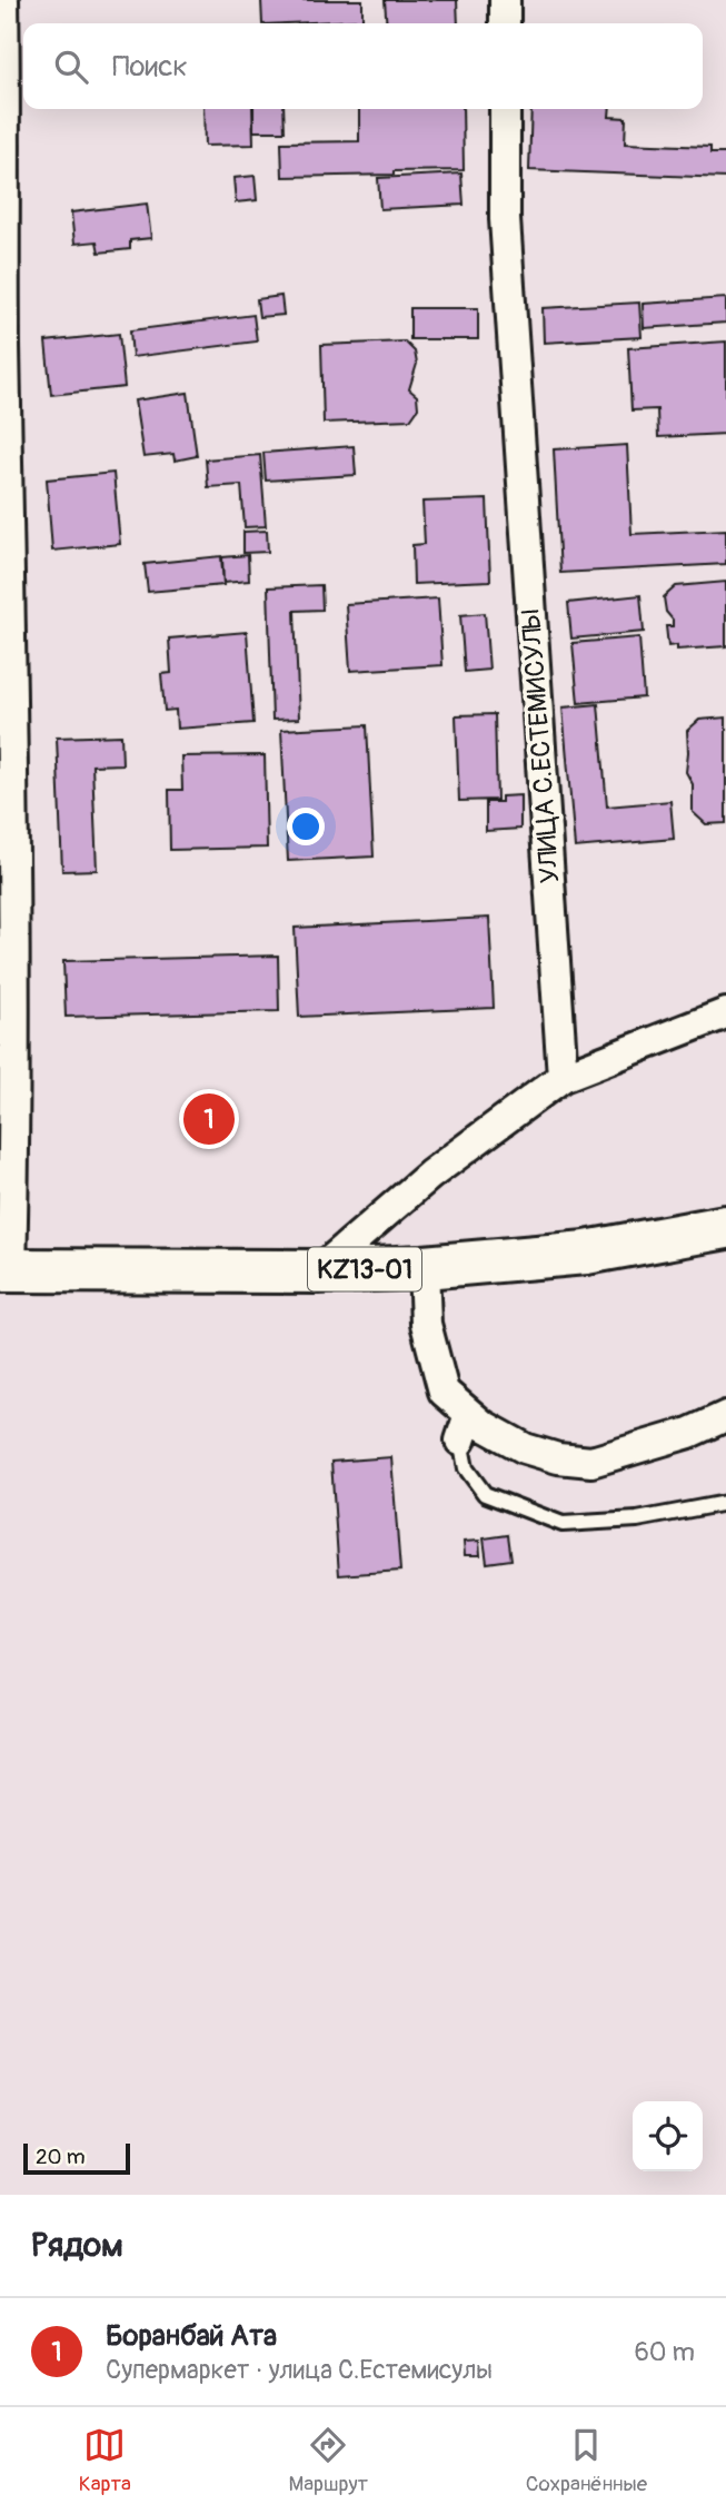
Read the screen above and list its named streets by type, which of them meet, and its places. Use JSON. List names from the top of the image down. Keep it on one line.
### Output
{"streets":{"highway":["KZ13-01"],"street":["УЛИЦА С.ЕСТЕМИСУЛЫ"]},"scale_bar":"20 m","page":{"search":"Поиск","pins":"1","scale":"20 m","heading":"Рядом","list":[{"mark":"1","name":"Боранбай Ата","note":"Супермаркет · улица С.Естемисулы","value":"60 m"}],"nav":["Карта","Маршрут","Сохранённые"]}}
